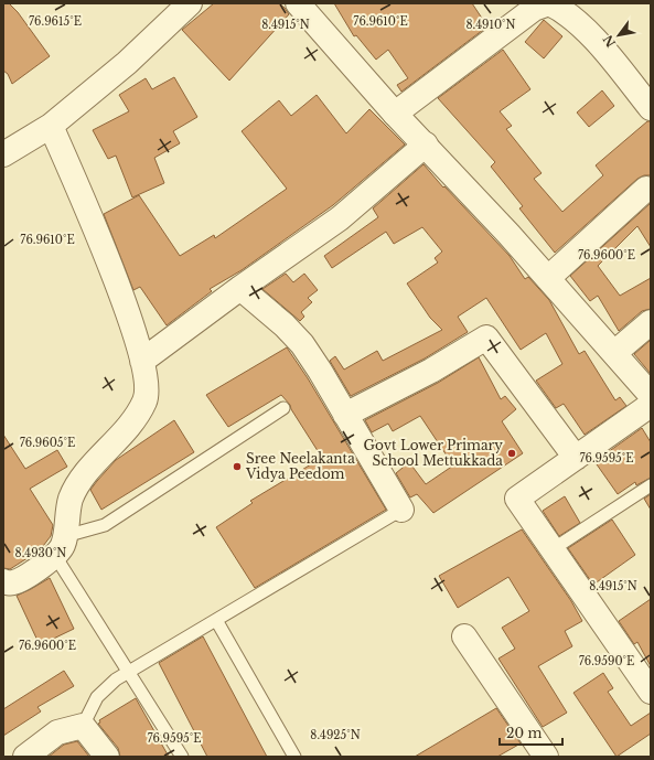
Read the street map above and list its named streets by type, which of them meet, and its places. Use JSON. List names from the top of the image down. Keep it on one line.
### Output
{"places":["Govt Lower Primary School Mettukkada","Sree Neelakanta Vidya Peedom"],"scale_bar":"20 m","north":"bottom left","coordinates":["76.9615°E","76.9610°E","8.4915°N","8.4910°N","76.9600°E","76.9605°E","76.9595°E","8.4930°N","76.9590°E","8.4925°N"]}
